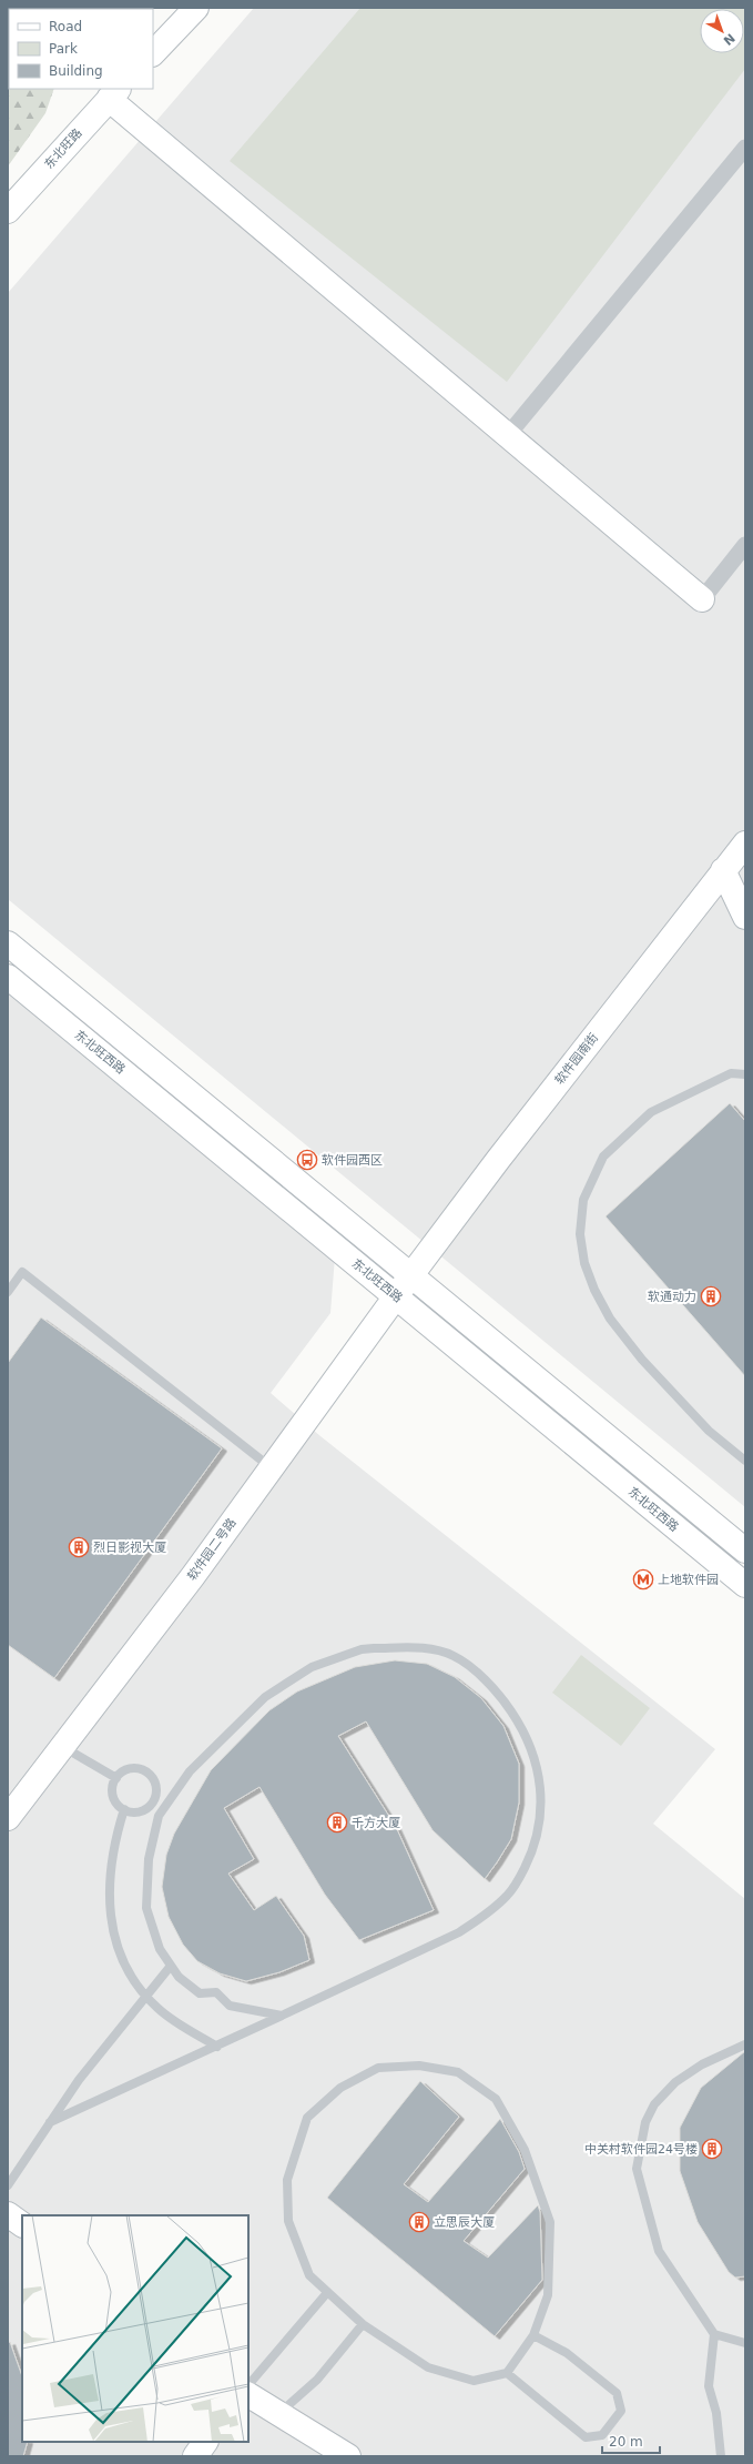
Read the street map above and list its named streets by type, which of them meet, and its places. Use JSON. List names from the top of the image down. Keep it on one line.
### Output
{"streets":{"street":["东北旺路","东北旺西路","软件园南街","软件园二号路"]},"crossings":[["东北旺西路","软件园南街"],["东北旺西路","软件园二号路"],["软件园南街","软件园二号路"]],"places":{"bus stop":["软件园西区"],"building":["软通动力","烈日影视大厦","千方大厦","中关村软件园24号楼","立思辰大厦"],"metro station":["上地软件园"]},"legend":["Road","Park","Building"],"scale_bar":"20 m","north":"bottom right"}
